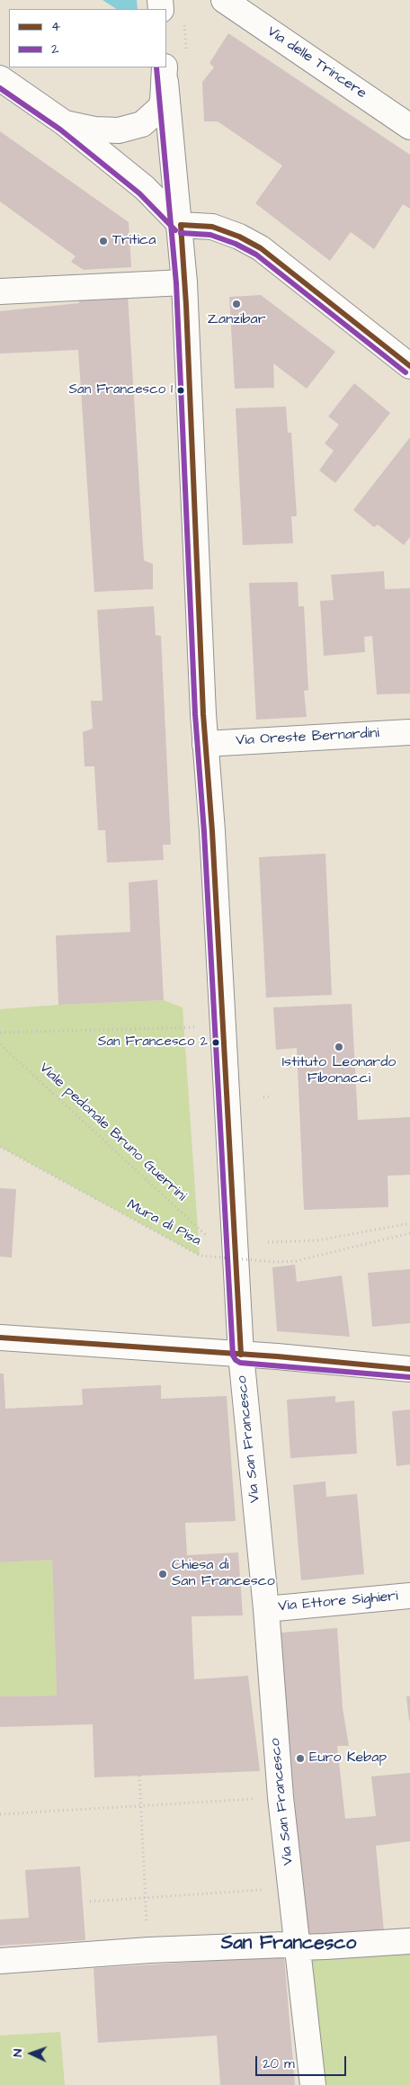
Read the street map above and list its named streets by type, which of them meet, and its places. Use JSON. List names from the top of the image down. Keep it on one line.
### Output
{"streets":{"street":["Via delle Trincere","Via Oreste Bernardini","Via San Francesco","Via Ettore Sighieri"],"path":["Viale pedonale Bruno Guerrini","Mura di Pisa"]},"crossings":[["Via Oreste Bernardini","Via San Francesco"],["Via San Francesco","Via Ettore Sighieri"]],"districts":["San Francesco"],"places":["Tritica","Zanzibar","San Francesco 1","San Francesco 2","Istituto Leonardo Fibonacci","Chiesa di San Francesco","Euro Kebap"],"lines":["transit line 2","transit line 4"],"legend":["4","2"],"scale_bar":"20 m","north":"left"}
